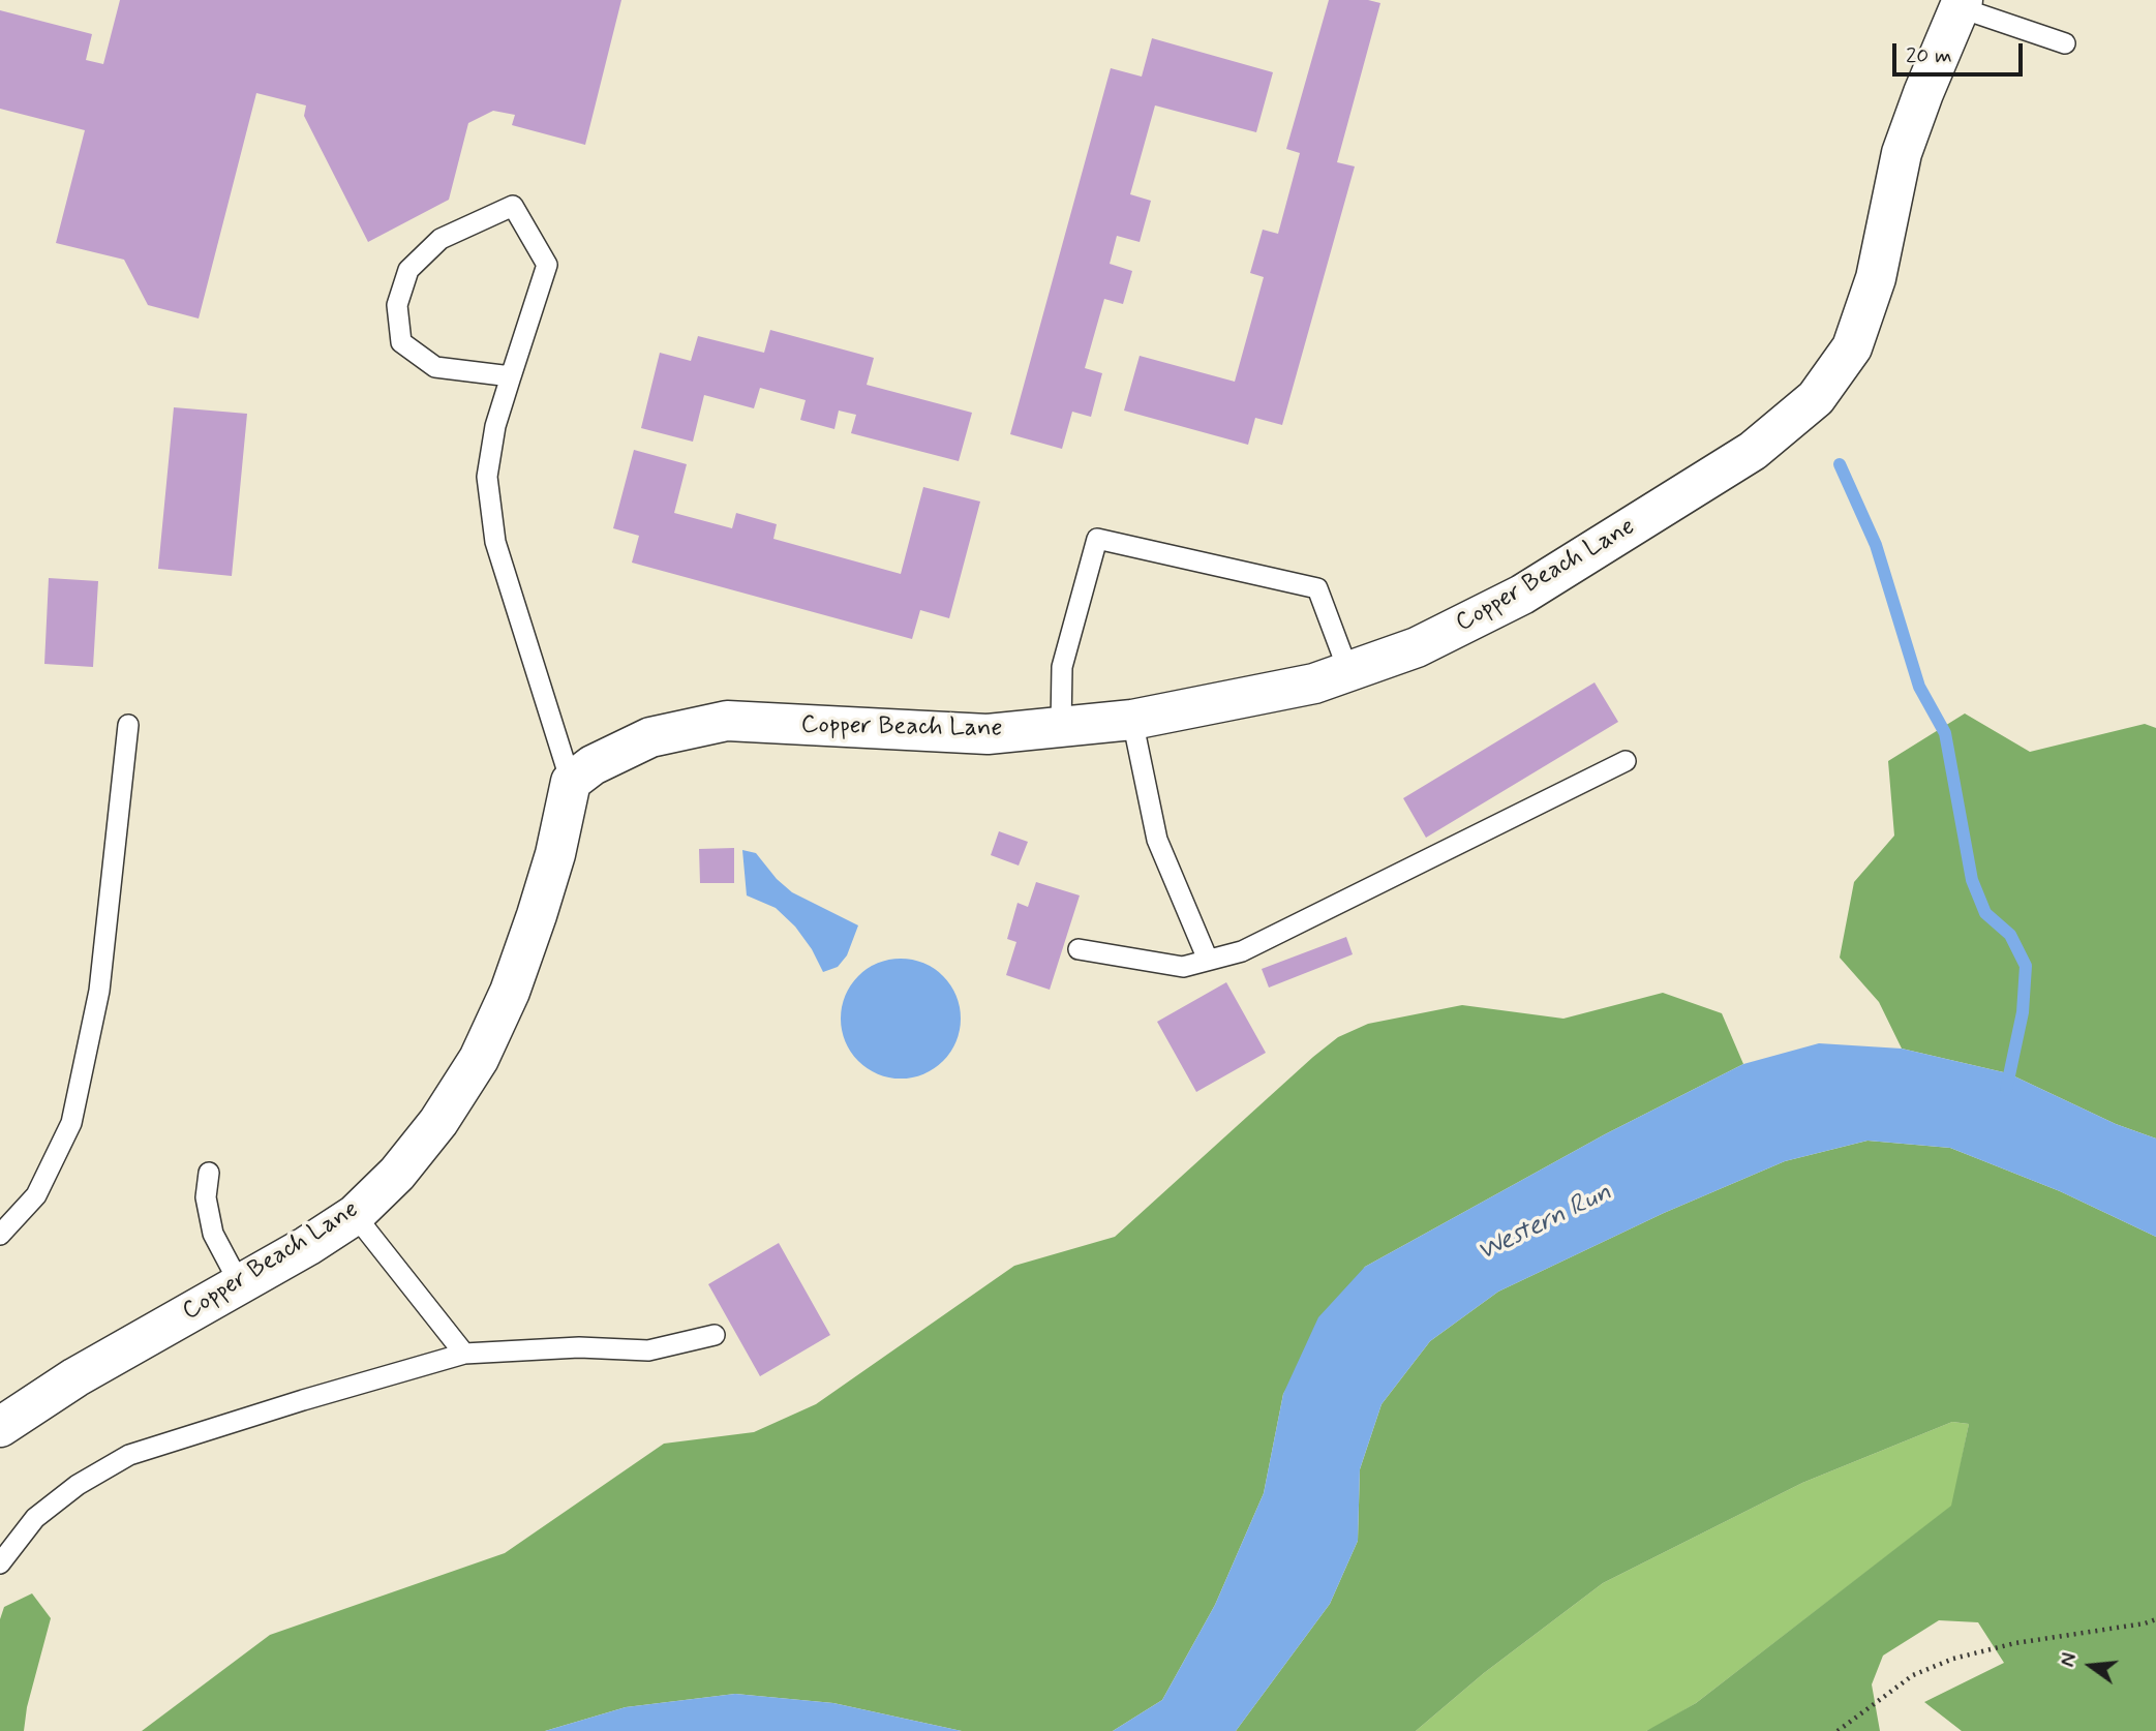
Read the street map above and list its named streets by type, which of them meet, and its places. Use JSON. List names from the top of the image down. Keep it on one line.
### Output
{"streets":{"street":["Copper Beach Lane"]},"water":["Western Run"],"scale_bar":"20 m","north":"left"}
